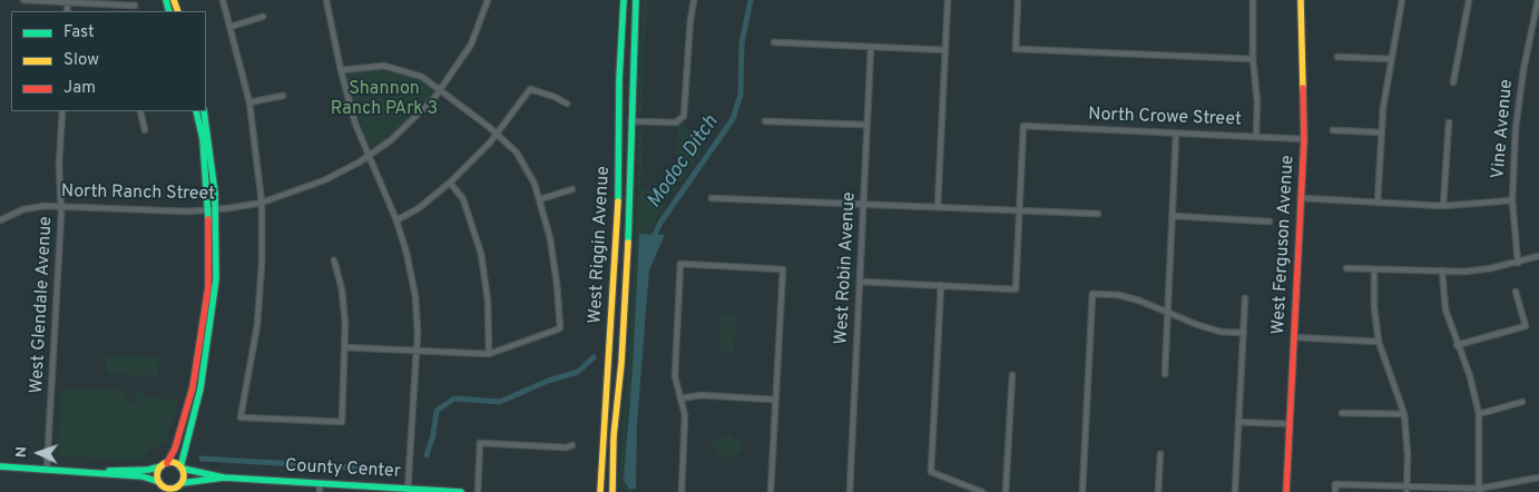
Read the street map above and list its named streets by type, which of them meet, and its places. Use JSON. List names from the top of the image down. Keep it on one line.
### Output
{"streets":{"street":["North Crowe Street","Vine Avenue","North Ranch Street","West Riggin Avenue","West Ferguson Avenue","West Robin Avenue","West Glendale Avenue","County Center"]},"crossings":[["North Crowe Street","West Ferguson Avenue"],["North Ranch Street","West Glendale Avenue"]],"water":["Modoc Ditch"],"parks":["Shannon Ranch PArk 3"],"legend":["Fast","Slow","Jam"],"north":"left"}
